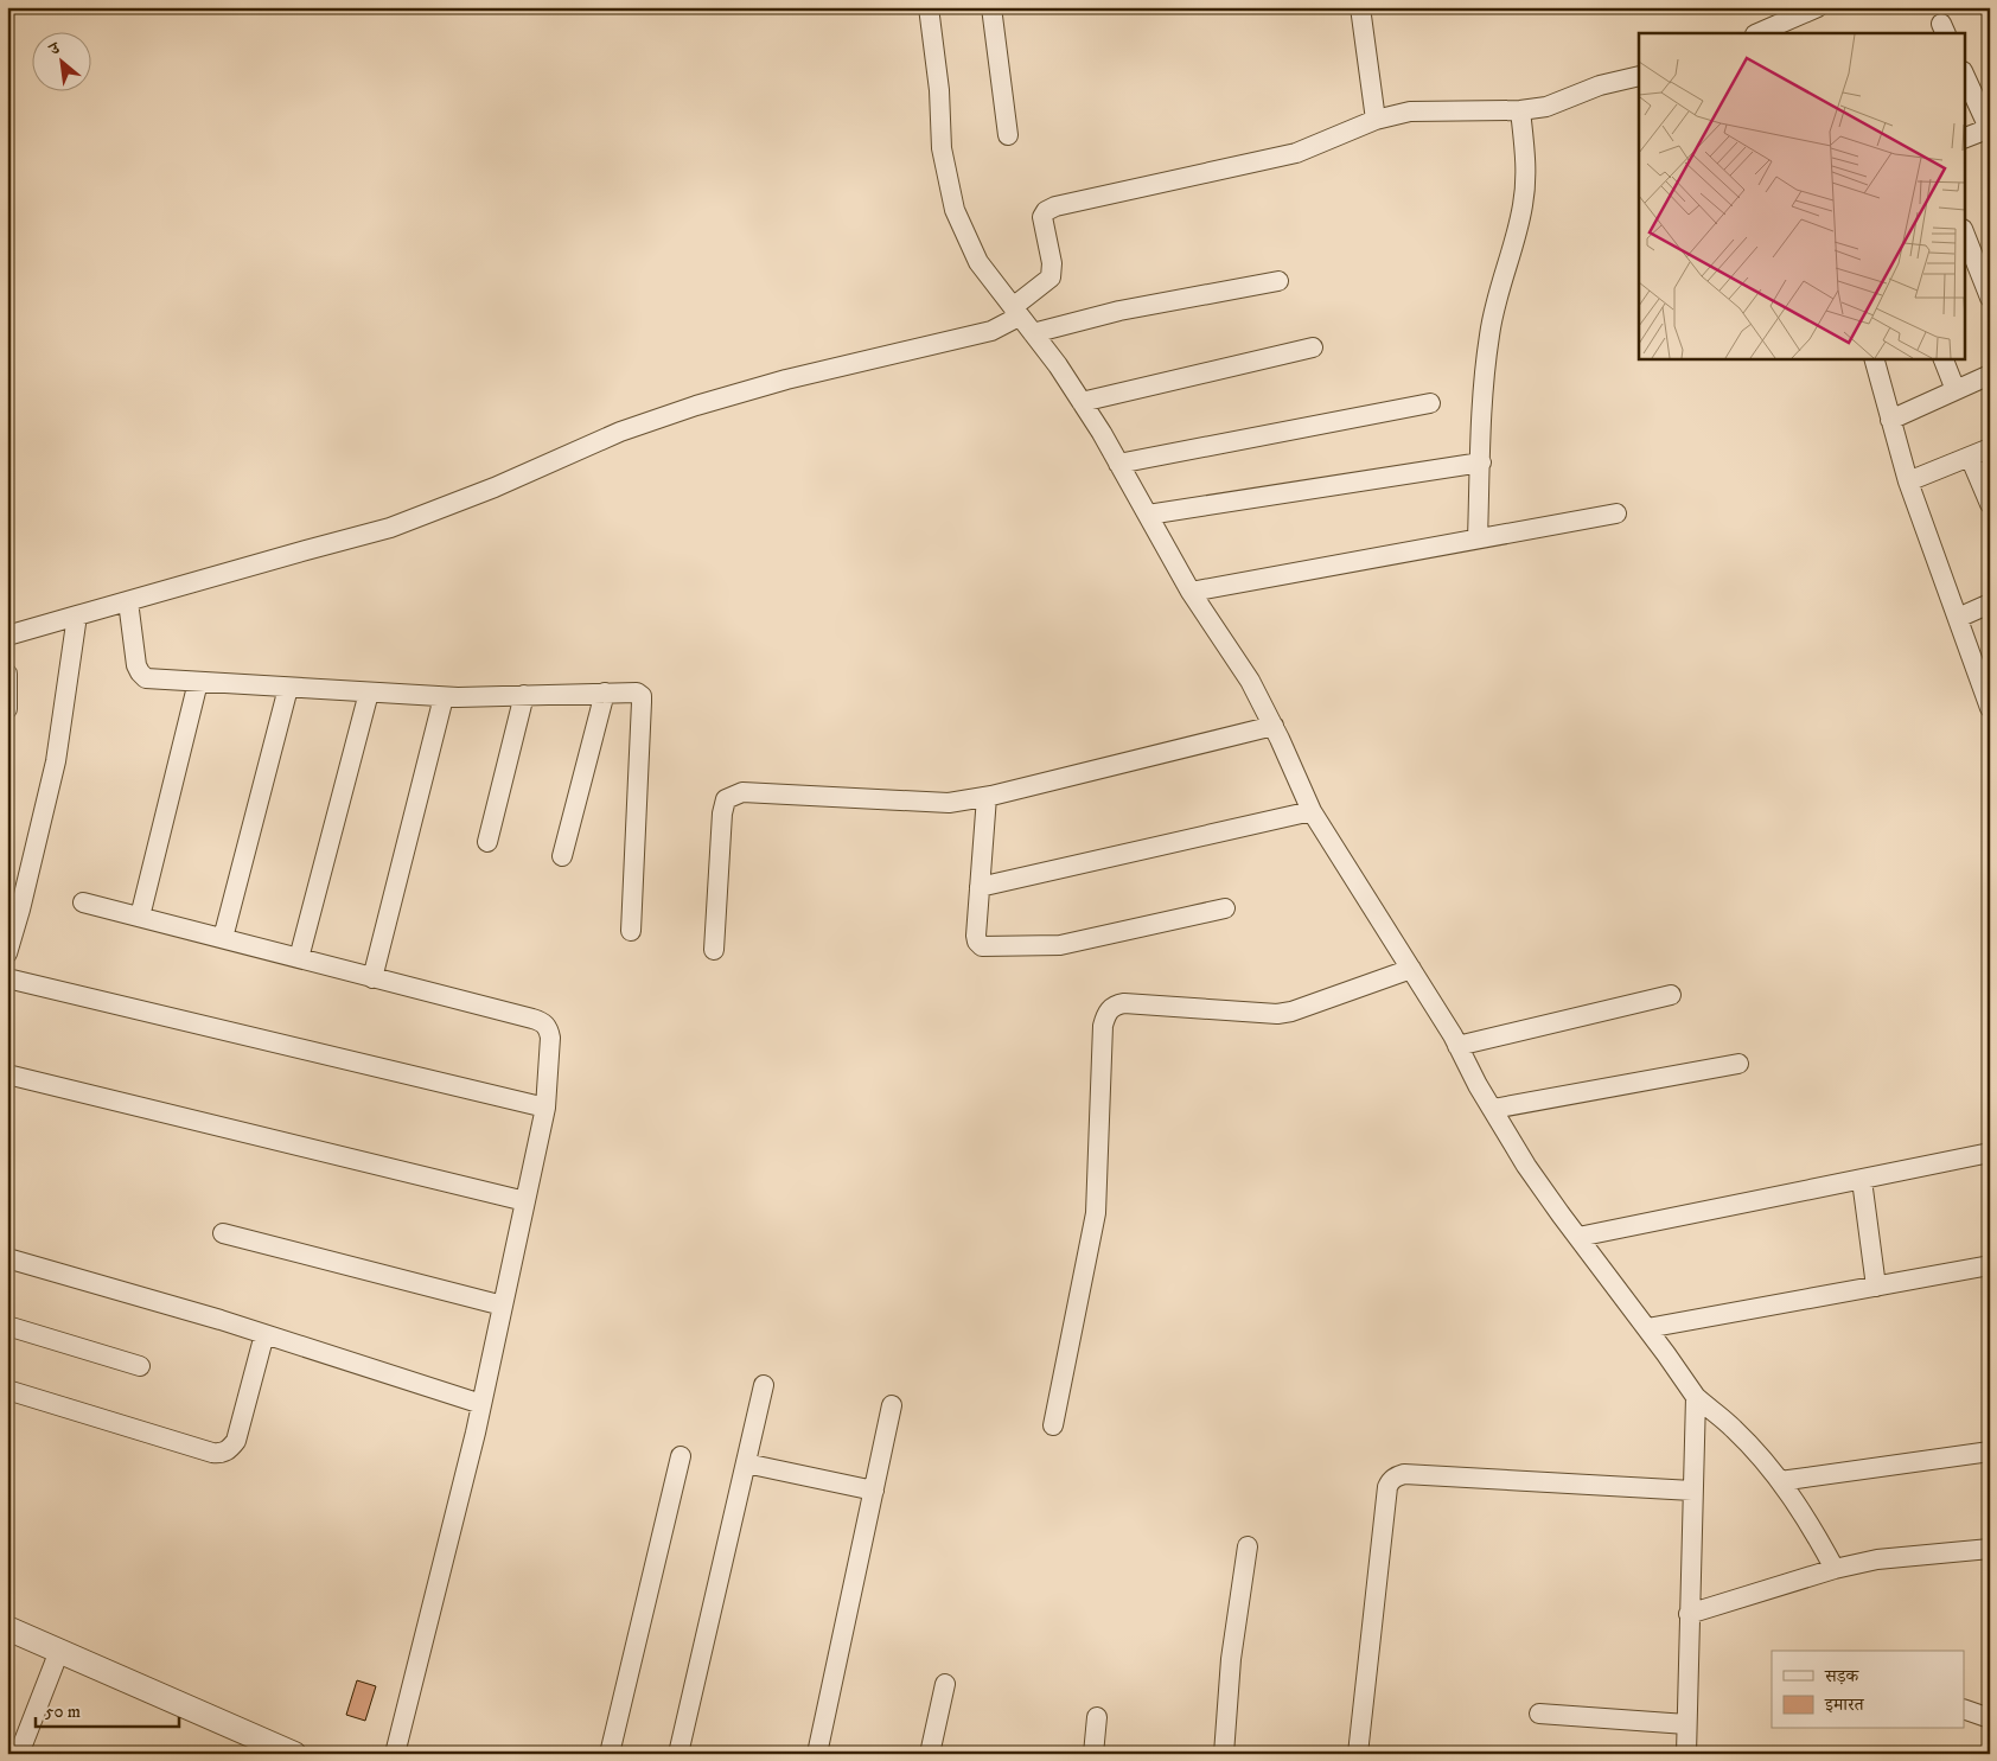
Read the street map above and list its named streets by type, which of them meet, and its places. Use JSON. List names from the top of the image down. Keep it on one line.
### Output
{"legend":["सड़क","इमारत"],"scale_bar":"50 m","north":"top left"}
